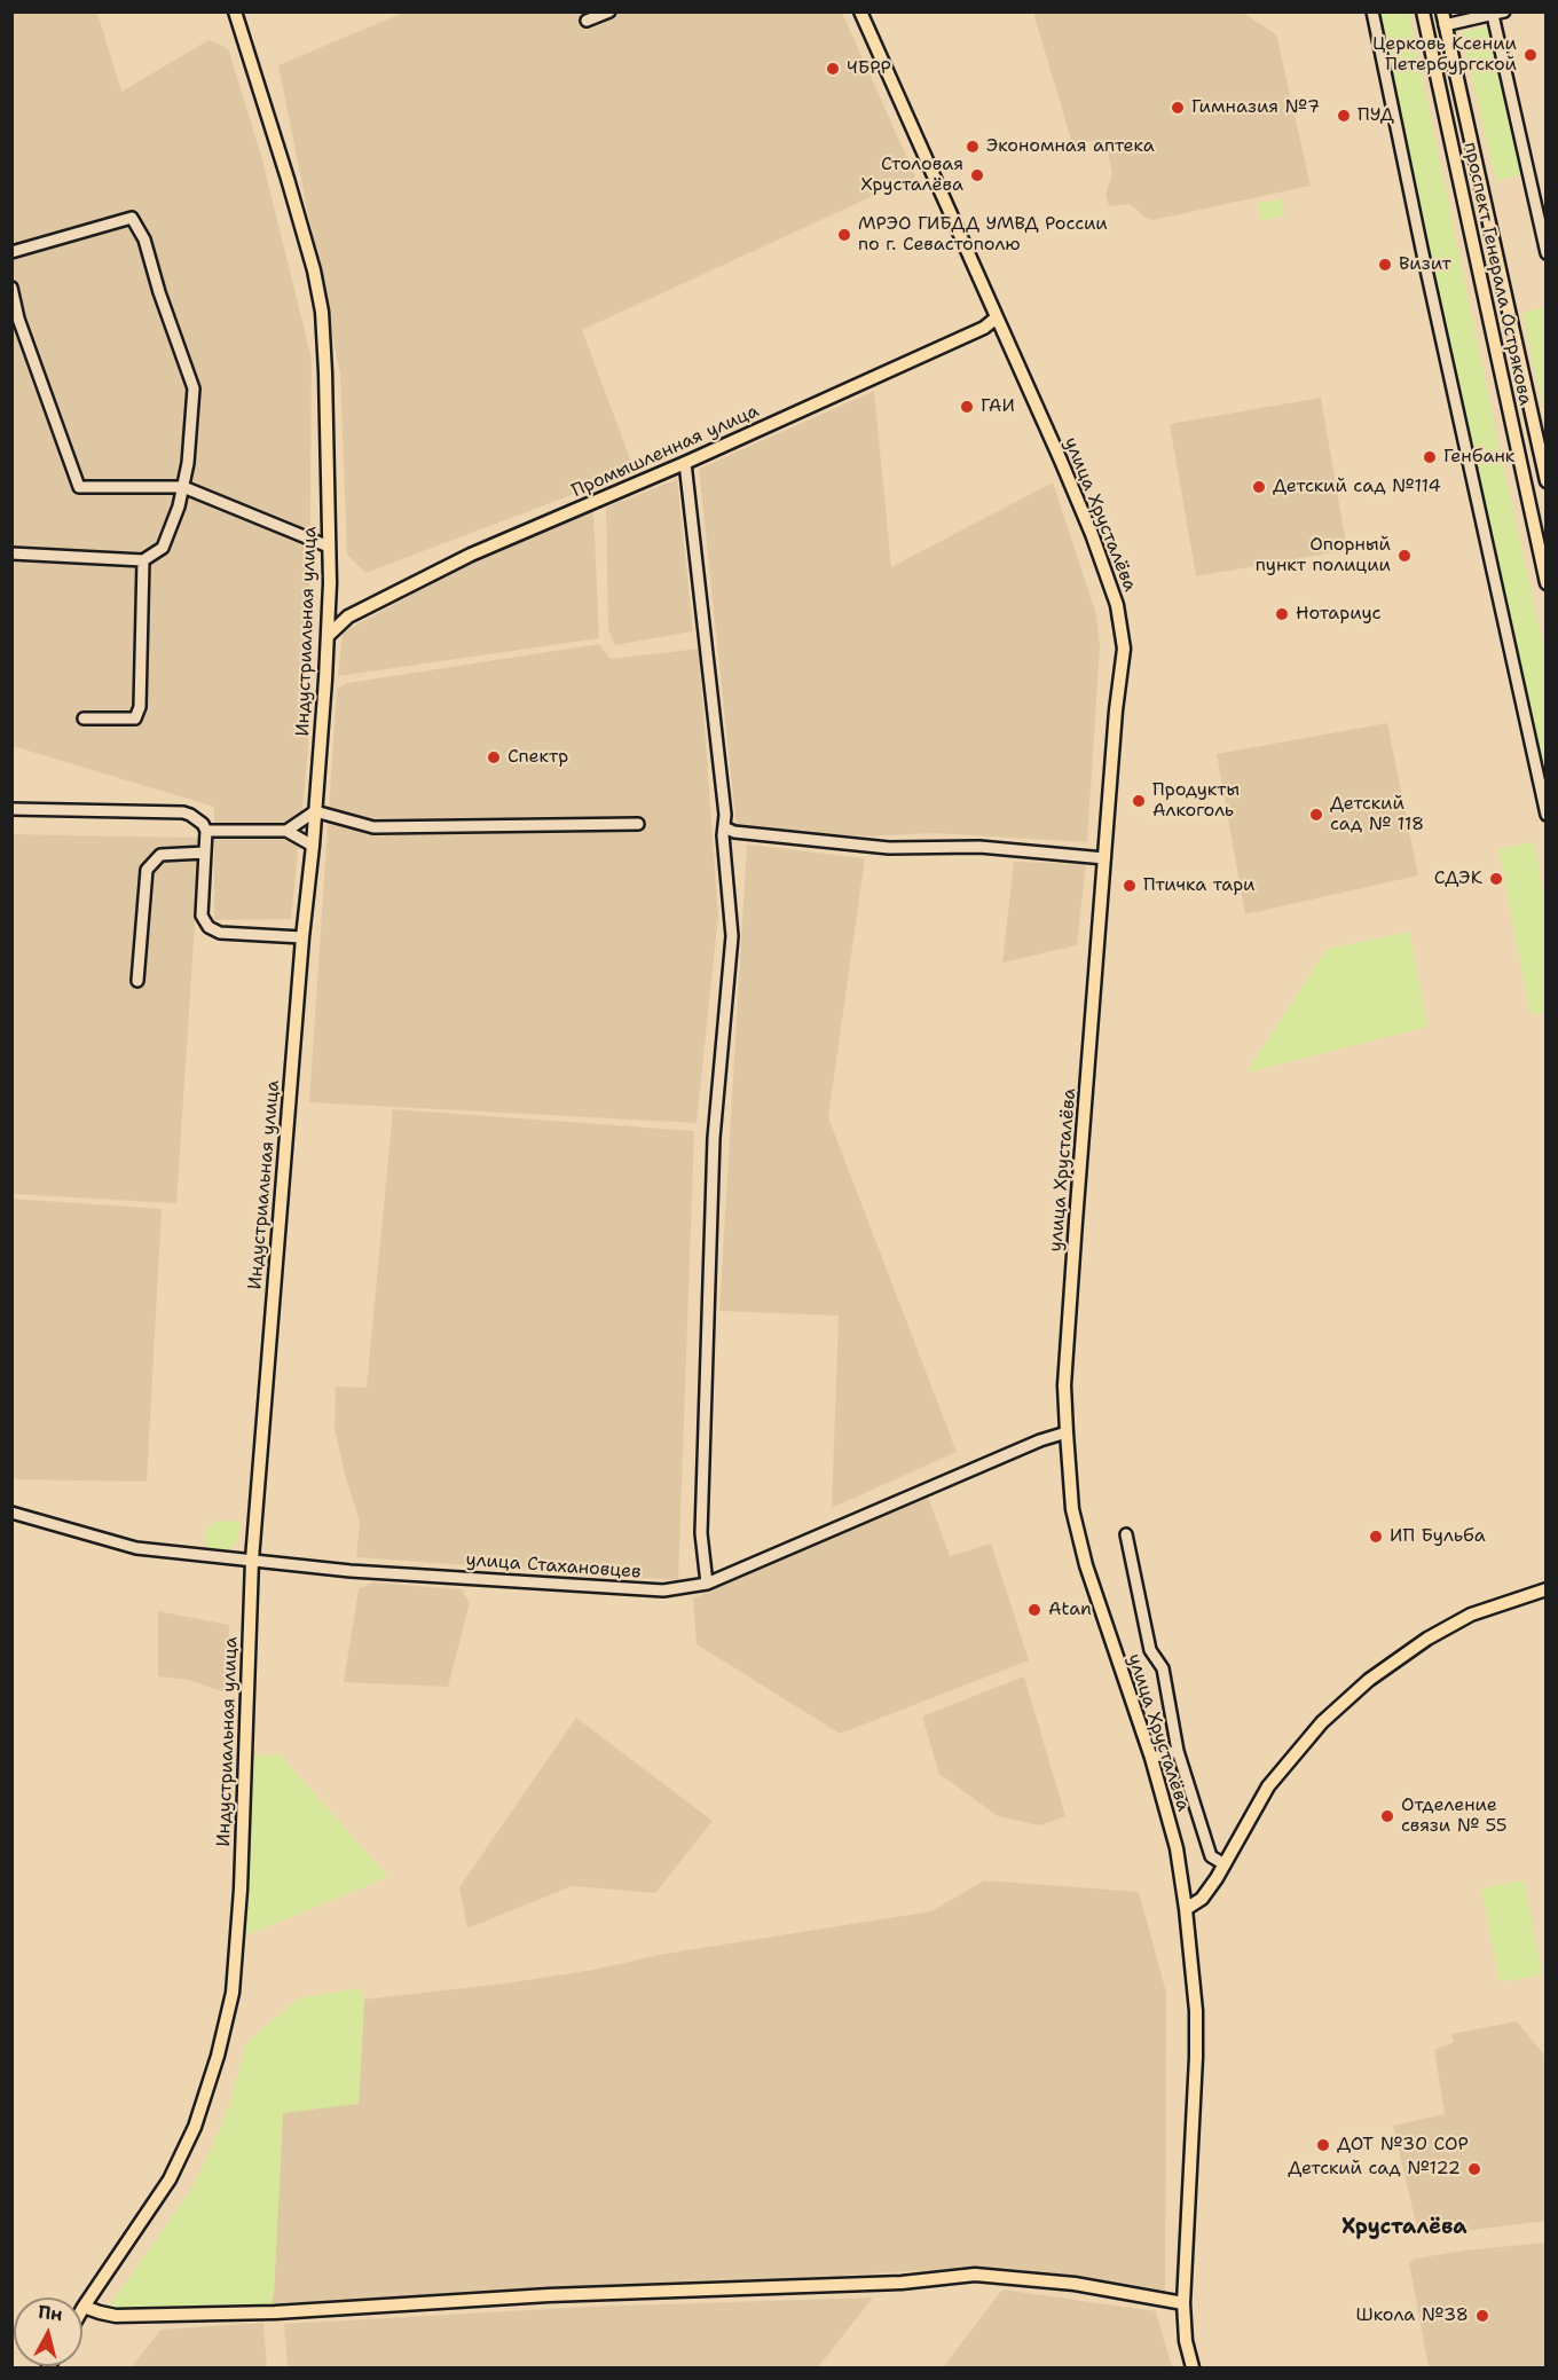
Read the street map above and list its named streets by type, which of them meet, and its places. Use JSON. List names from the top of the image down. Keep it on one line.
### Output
{"streets":{"main road":["проспект Генерала Острякова","Промышленная улица","улица Хрусталёва","Индустриальная улица"],"street":["улица Стахановцев"]},"crossings":[["Промышленная улица","улица Хрусталёва"],["Промышленная улица","Индустриальная улица"],["улица Хрусталёва","улица Стахановцев"],["Индустриальная улица","улица Стахановцев"]],"districts":["Хрусталёва"],"places":["Церковь Ксении Петербургской","ЧБРР","Гимназия №7","ПУД","Экономная аптека","Столовая Хрусталёва","МРЭО ГИБДД УМВД России по г. Севастополю","Визит","ГАИ","Генбанк","Детский сад №114","Опорный пункт полиции","Нотариус","Спектр","Продукты Алкоголь","Детский сад № 118","СДЭК","Птичка тари","ИП Бульба","Atan","Отделение связи № 55","ДОТ №30 СОР","Детский сад №122","Школа №38"],"north":"top"}
